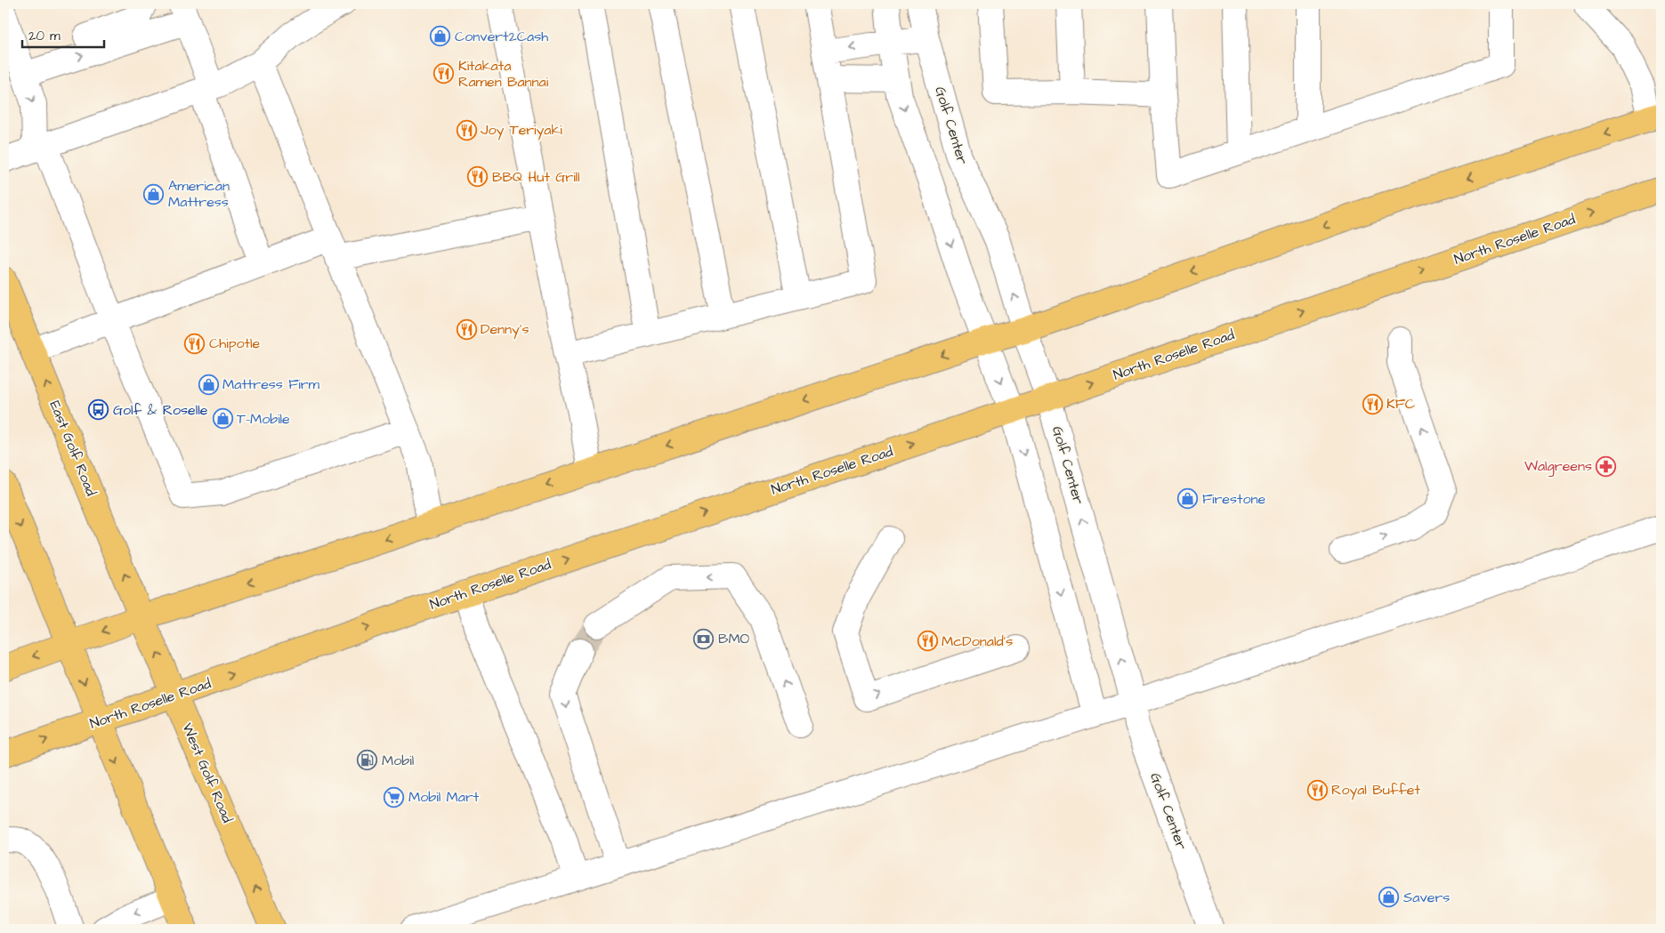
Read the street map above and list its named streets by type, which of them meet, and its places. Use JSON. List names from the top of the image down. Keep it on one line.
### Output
{"streets":{"main road":["North Roselle Road","East Golf Road","West Golf Road"],"lane":["Golf Center"]},"crossings":[["Golf Center","North Roselle Road"],["North Roselle Road","West Golf Road"],["East Golf Road","West Golf Road"]],"places":{"shop":["Convert2Cash","American Mattress","Mattress Firm","T-Mobile","Firestone","Savers"],"restaurant":["Kitakata Ramen Bannai","Joy Teriyaki","BBQ Hut Grill","Denny's","Chipotle","KFC","McDonald's","Royal Buffet"],"bus stop":["Golf & Roselle"],"pharmacy":["Walgreens"],"bank":["BMO"],"fuel station":["Mobil"],"supermarket":["Mobil Mart"]},"scale_bar":"20 m"}
